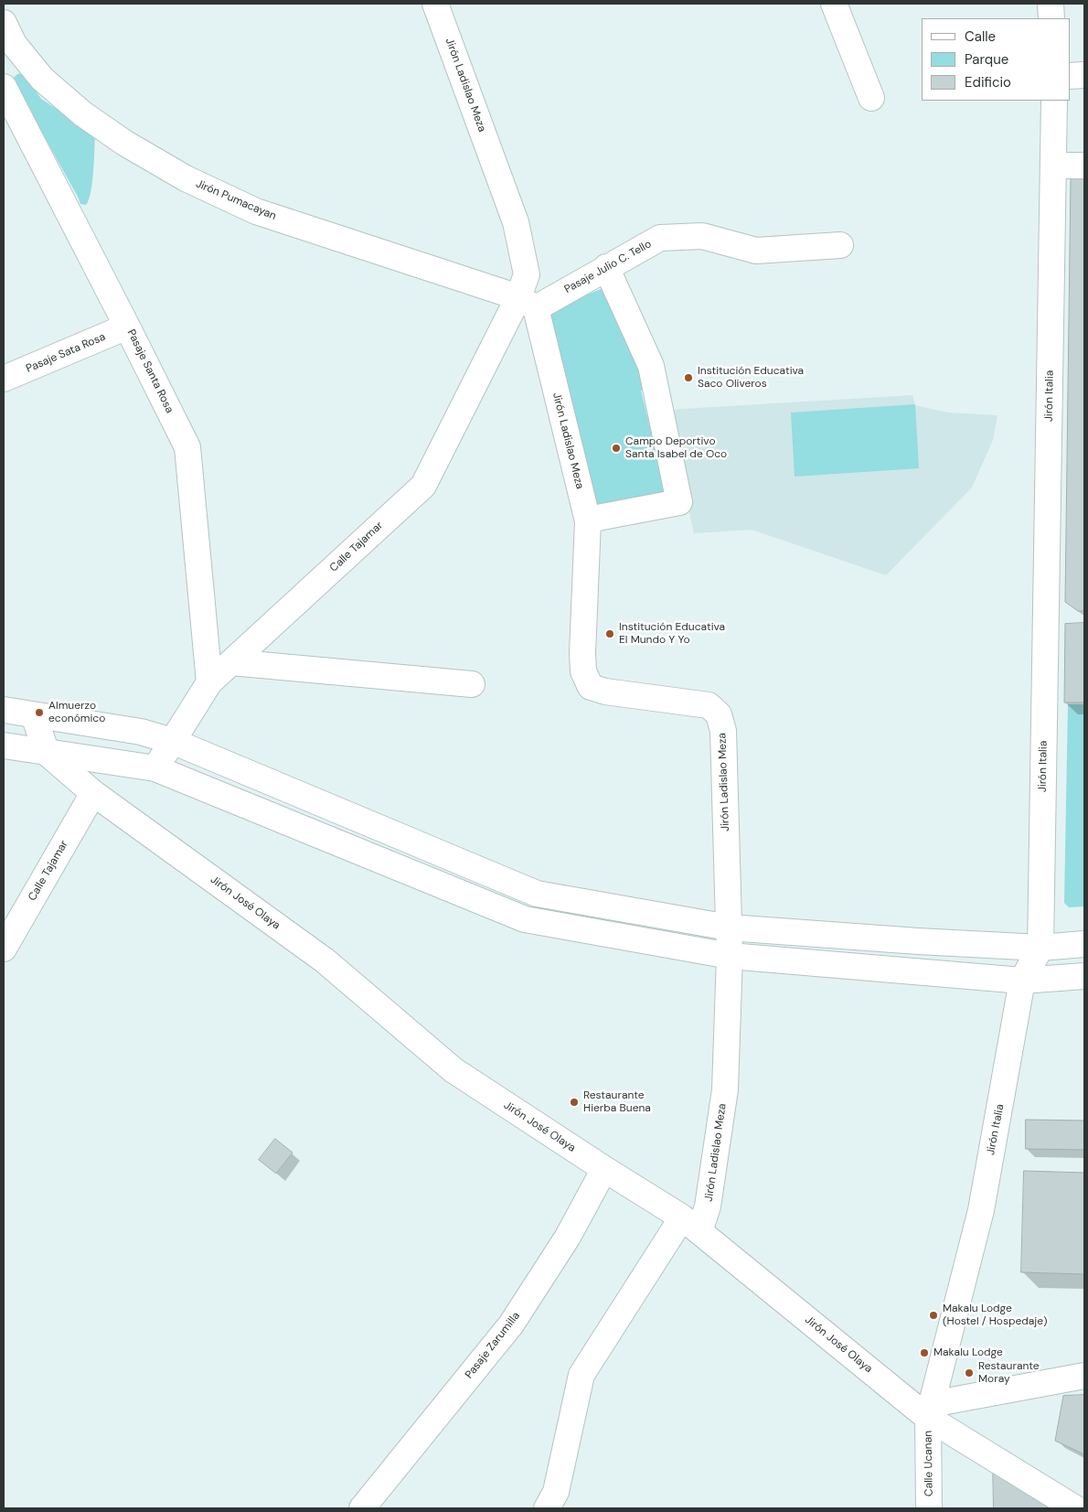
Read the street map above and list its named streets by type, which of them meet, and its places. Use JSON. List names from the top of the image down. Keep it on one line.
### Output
{"streets":{"street":["Jirón Ladislao Meza","Jirón Pumacayan","Pasaje Julio C. Tello","Pasaje Sata Rosa","Pasaje Santa Rosa","Jirón Italia","Calle Tajamar","Jirón José Olaya","Pasaje Zarumilla","Calle Ucanan"]},"crossings":[["Jirón Ladislao Meza","Jirón Pumacayan"],["Jirón Ladislao Meza","Pasaje Julio C. Tello"],["Jirón Ladislao Meza","Calle Tajamar"],["Jirón Ladislao Meza","Jirón José Olaya"],["Jirón Pumacayan","Pasaje Julio C. Tello"],["Jirón Pumacayan","Calle Tajamar"],["Pasaje Julio C. Tello","Calle Tajamar"],["Pasaje Sata Rosa","Pasaje Santa Rosa"],["Pasaje Santa Rosa","Calle Tajamar"],["Jirón Italia","Jirón José Olaya"],["Jirón Italia","Calle Ucanan"],["Calle Tajamar","Jirón José Olaya"],["Jirón José Olaya","Pasaje Zarumilla"],["Jirón José Olaya","Calle Ucanan"]],"places":["Institución Educativa Saco Oliveros","Campo Deportivo Santa Isabel de Oco","Institución Educativa El Mundo Y Yo","Almuerzo económico","Restaurante Hierba Buena","Makalu Lodge (Hostel / Hospedaje)","Makalu Lodge","Restaurante Moray"],"legend":["Calle","Parque","Edificio"]}
